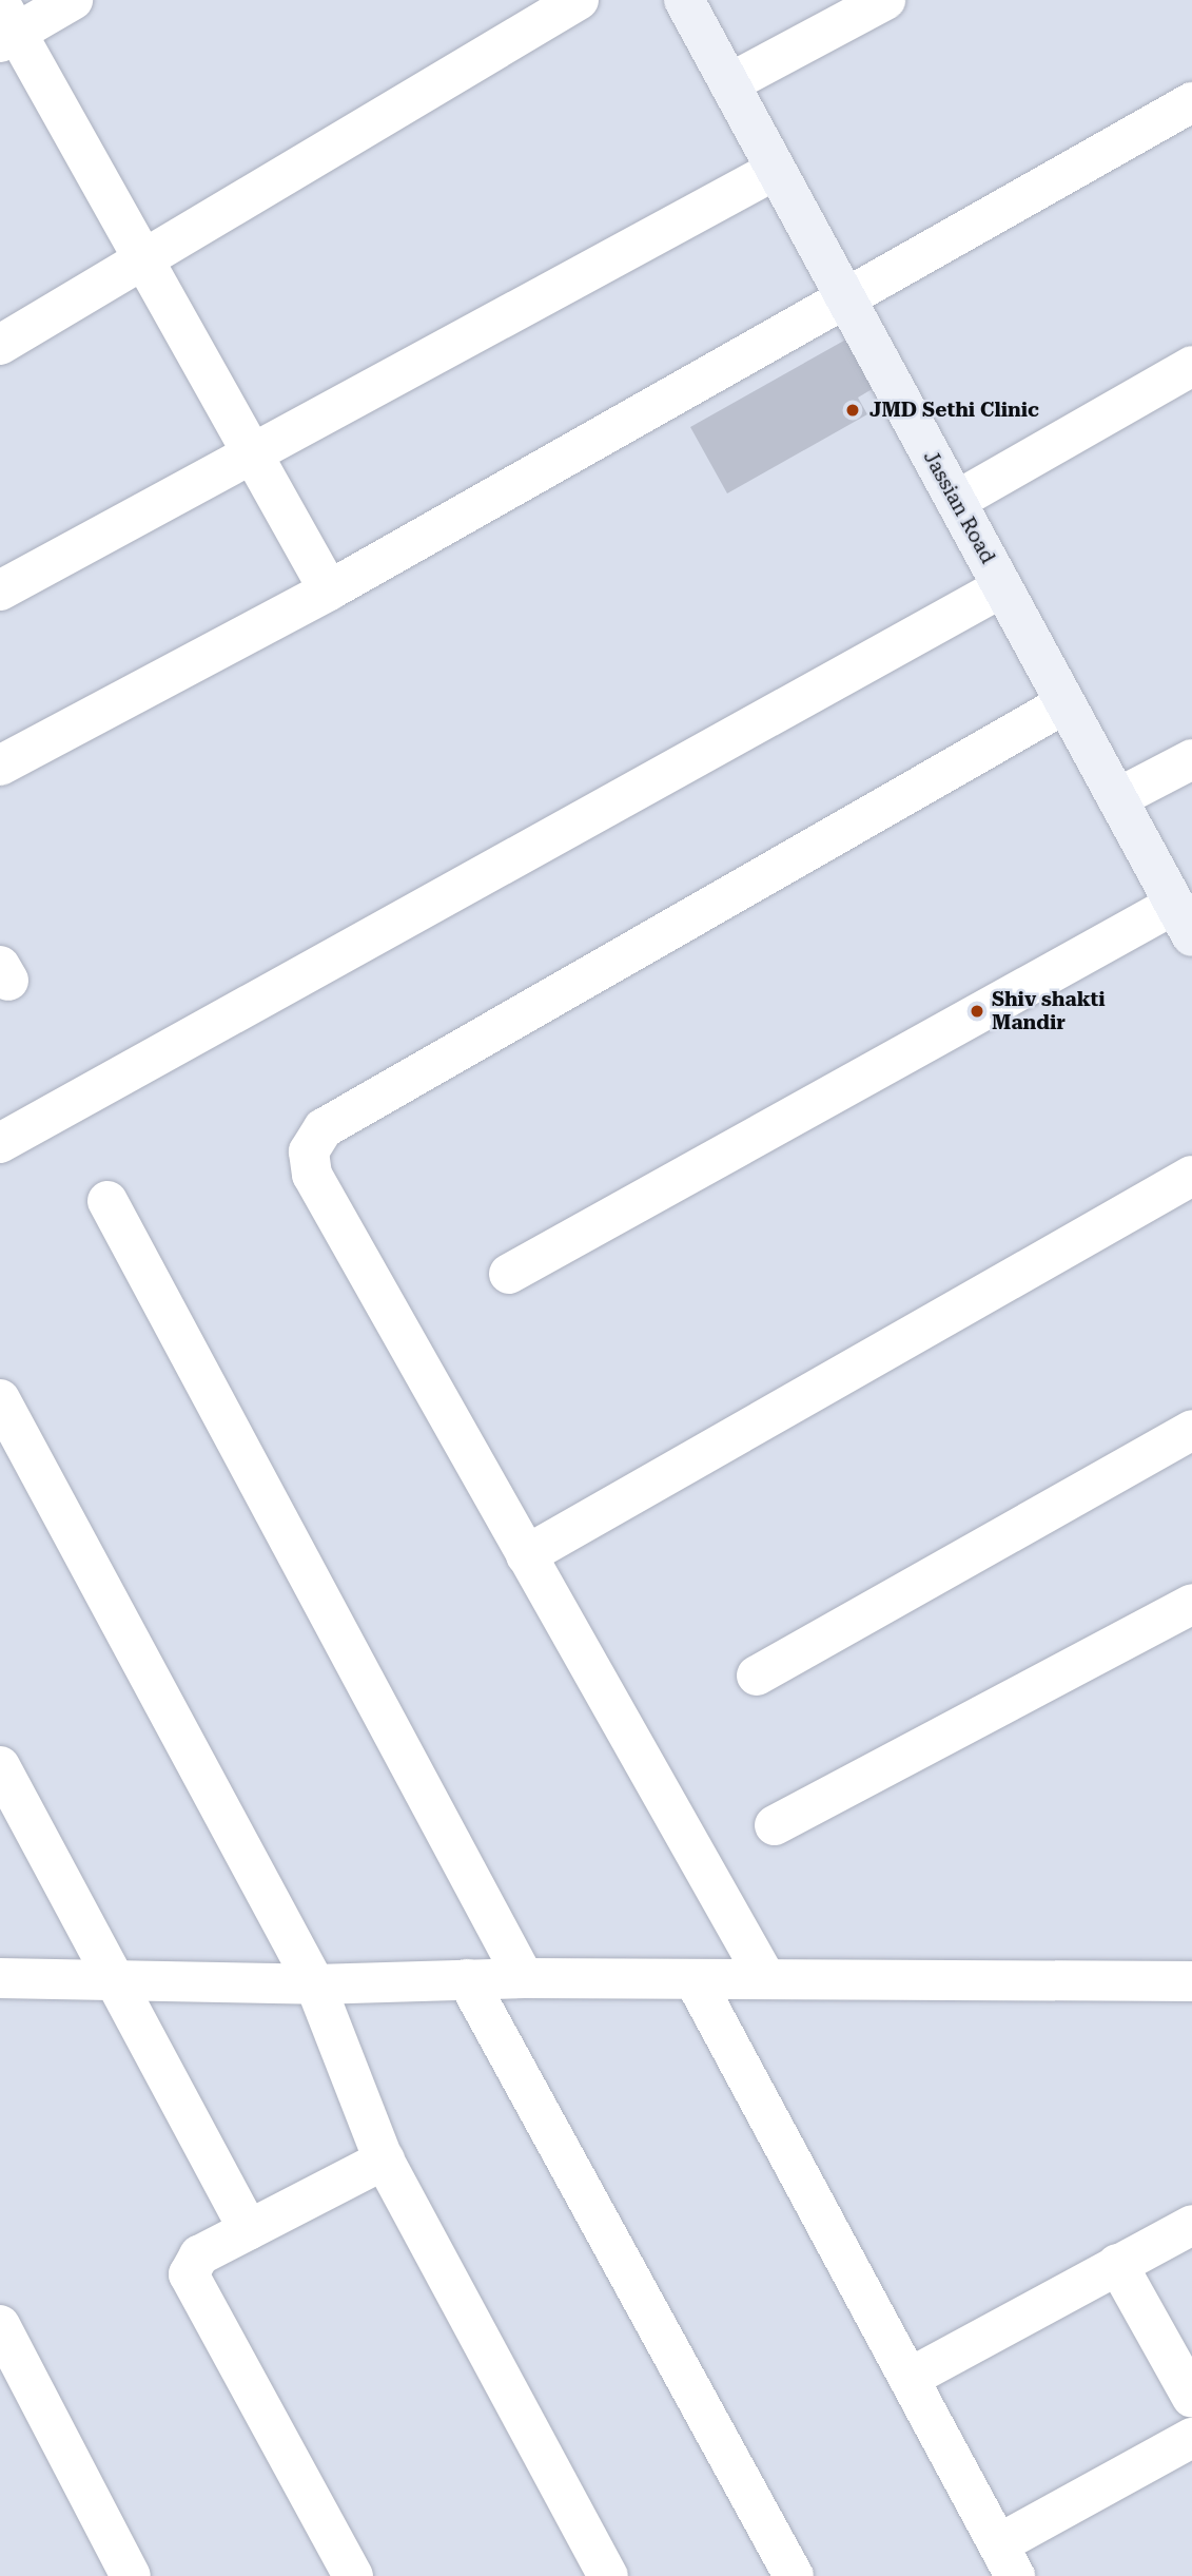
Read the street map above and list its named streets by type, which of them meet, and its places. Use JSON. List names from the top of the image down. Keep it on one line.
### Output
{"streets":{"street":["Jassian Road"]},"places":["JMD Sethi Clinic","Shiv shakti Mandir"]}
